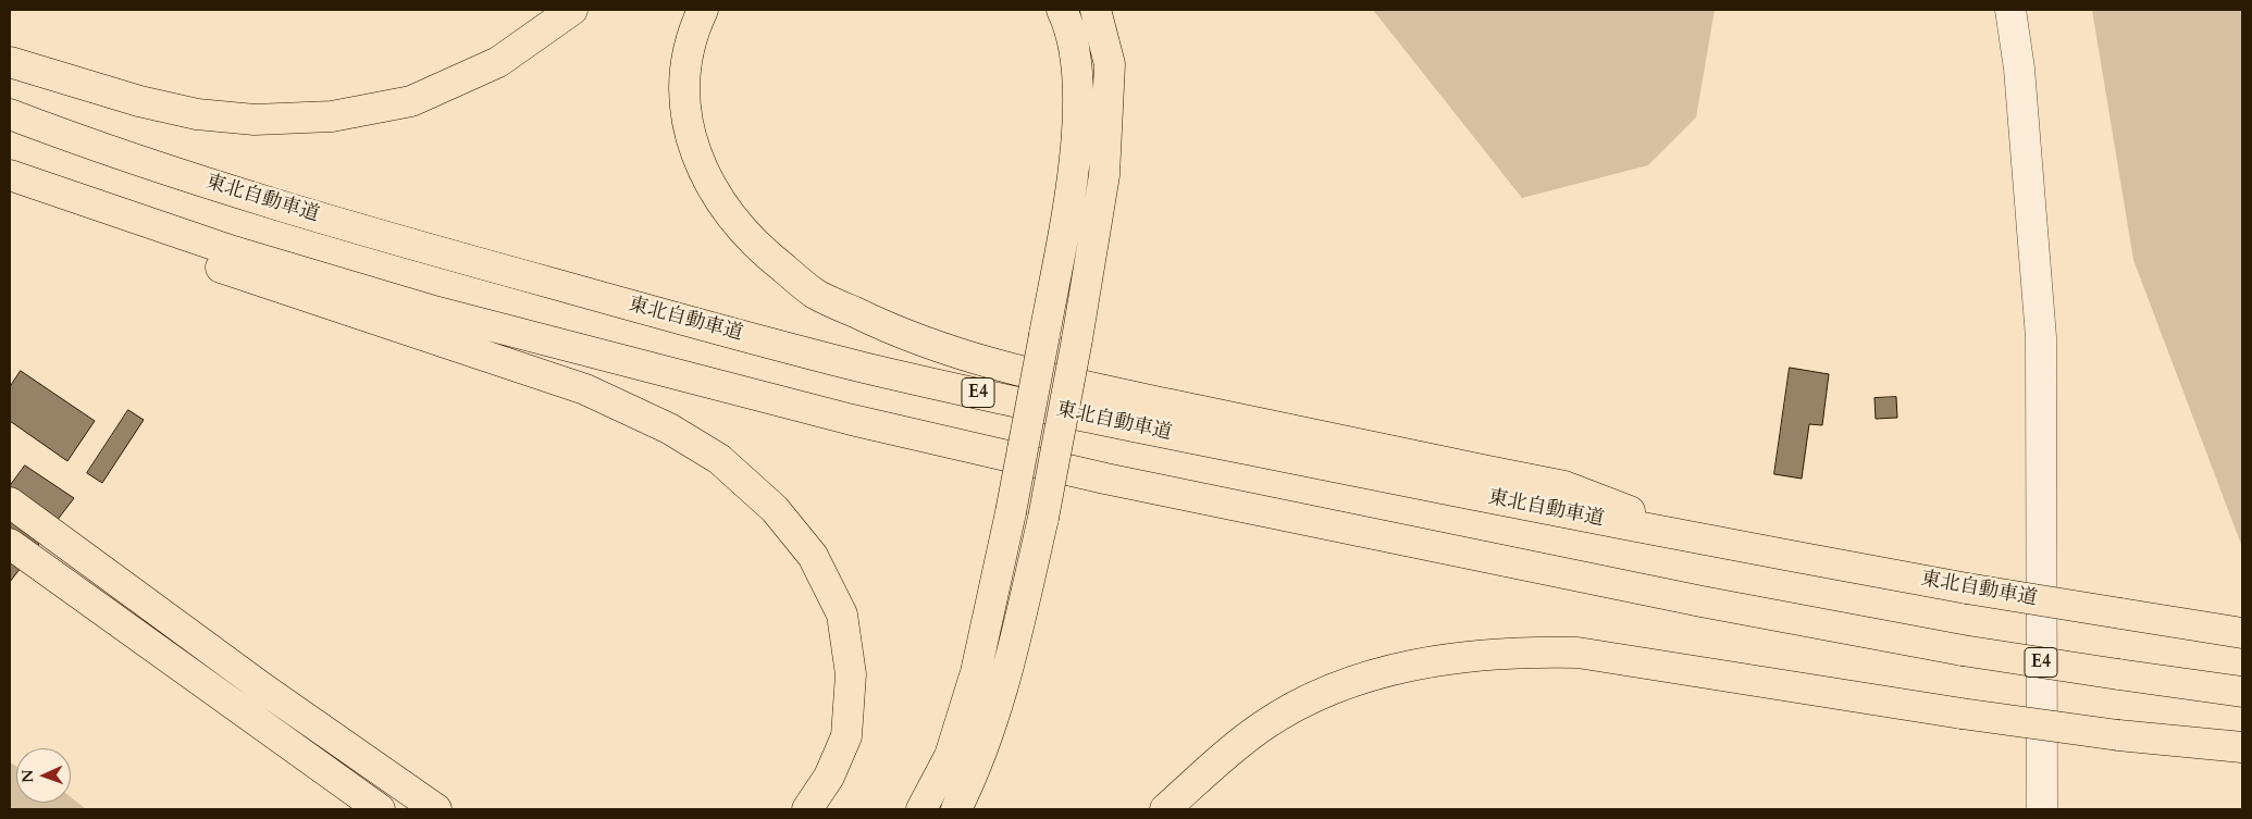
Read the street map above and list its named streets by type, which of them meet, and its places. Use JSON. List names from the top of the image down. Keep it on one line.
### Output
{"streets":{"highway":["東北自動車道","E4"]},"north":"left"}
